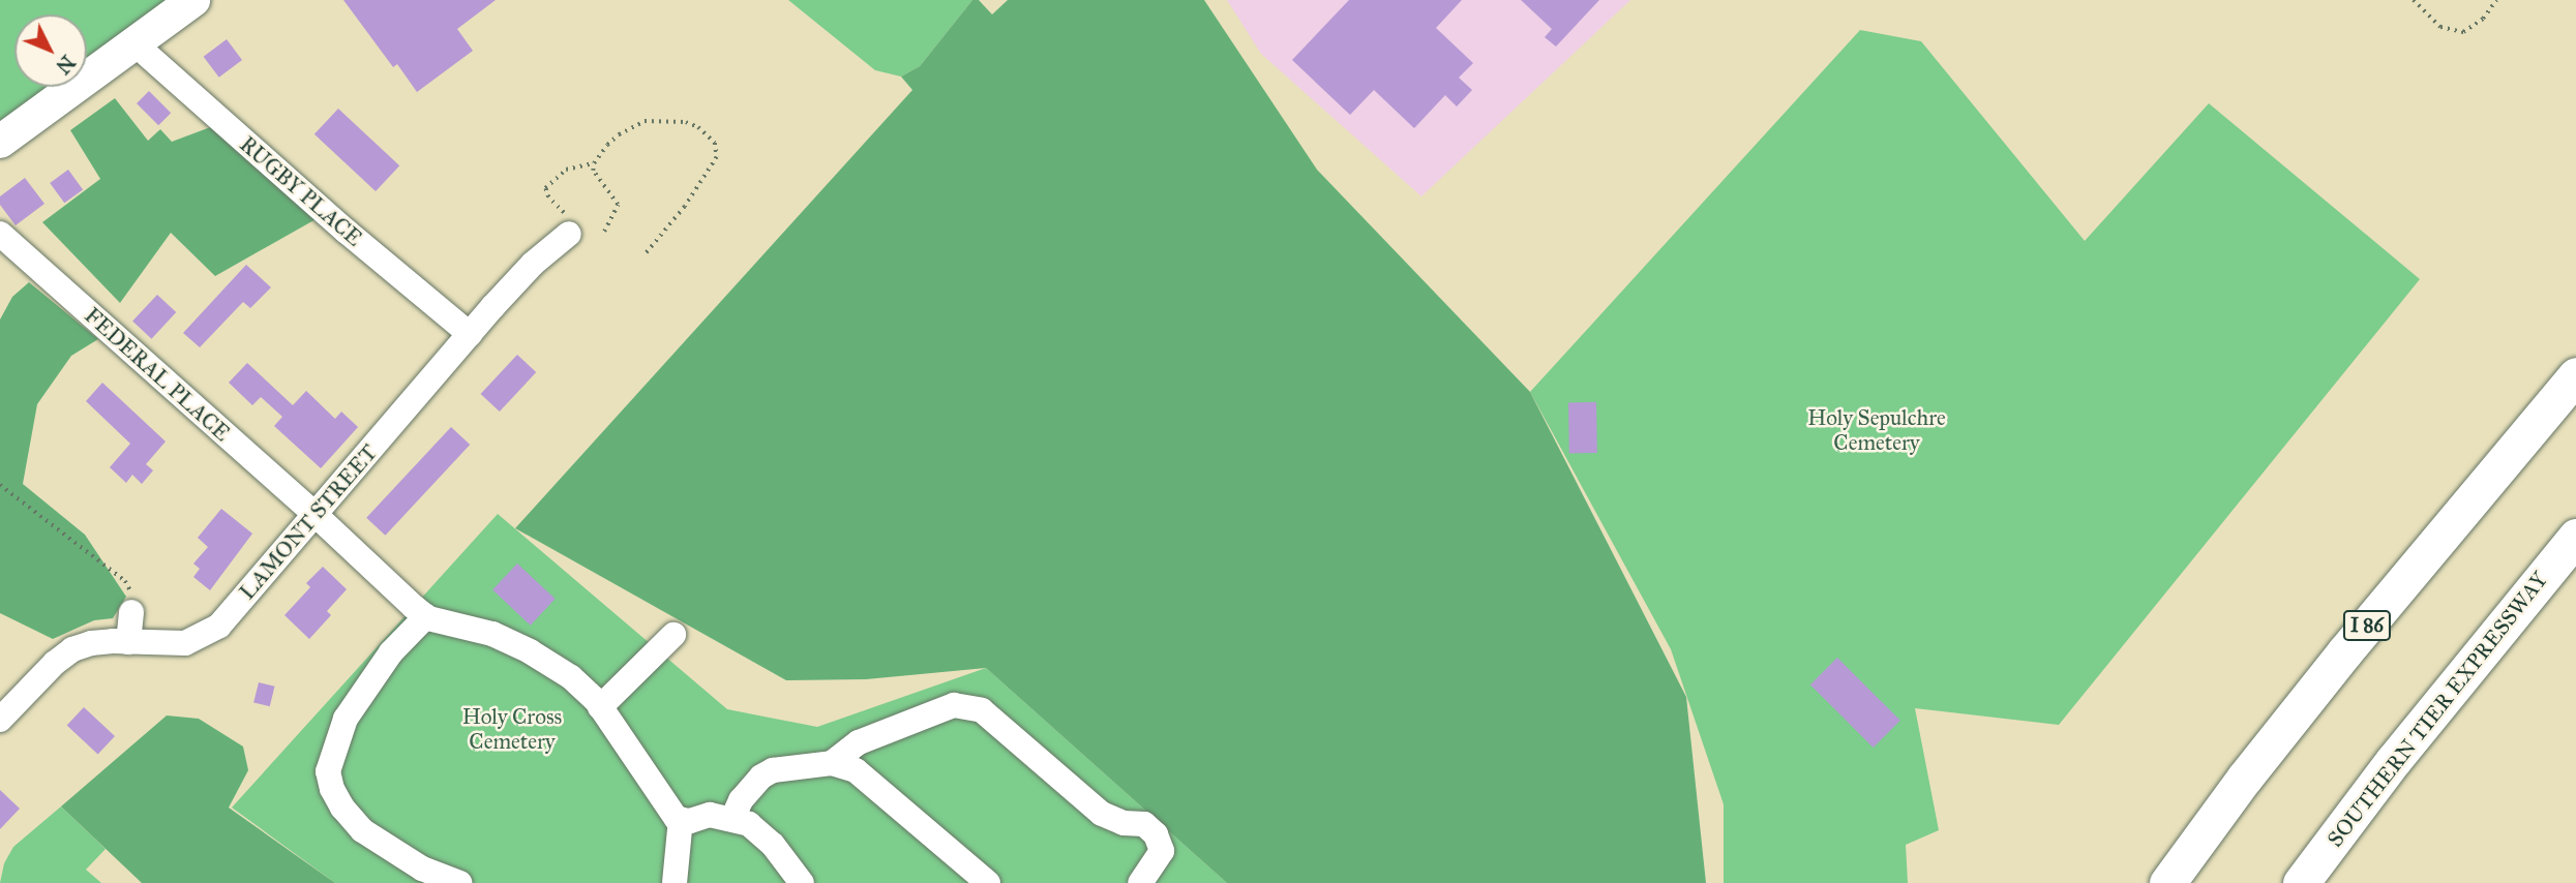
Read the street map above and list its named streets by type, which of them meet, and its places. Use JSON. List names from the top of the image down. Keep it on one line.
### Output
{"streets":{"highway":["I 86","SOUTHERN TIER EXPRESSWAY"],"street":["RUGBY PLACE","FEDERAL PLACE","LAMONT STREET"]},"crossings":[["RUGBY PLACE","LAMONT STREET"],["FEDERAL PLACE","LAMONT STREET"]],"parks":["Holy Sepulchre Cemetery","Holy Cross Cemetery"],"north":"bottom right"}
